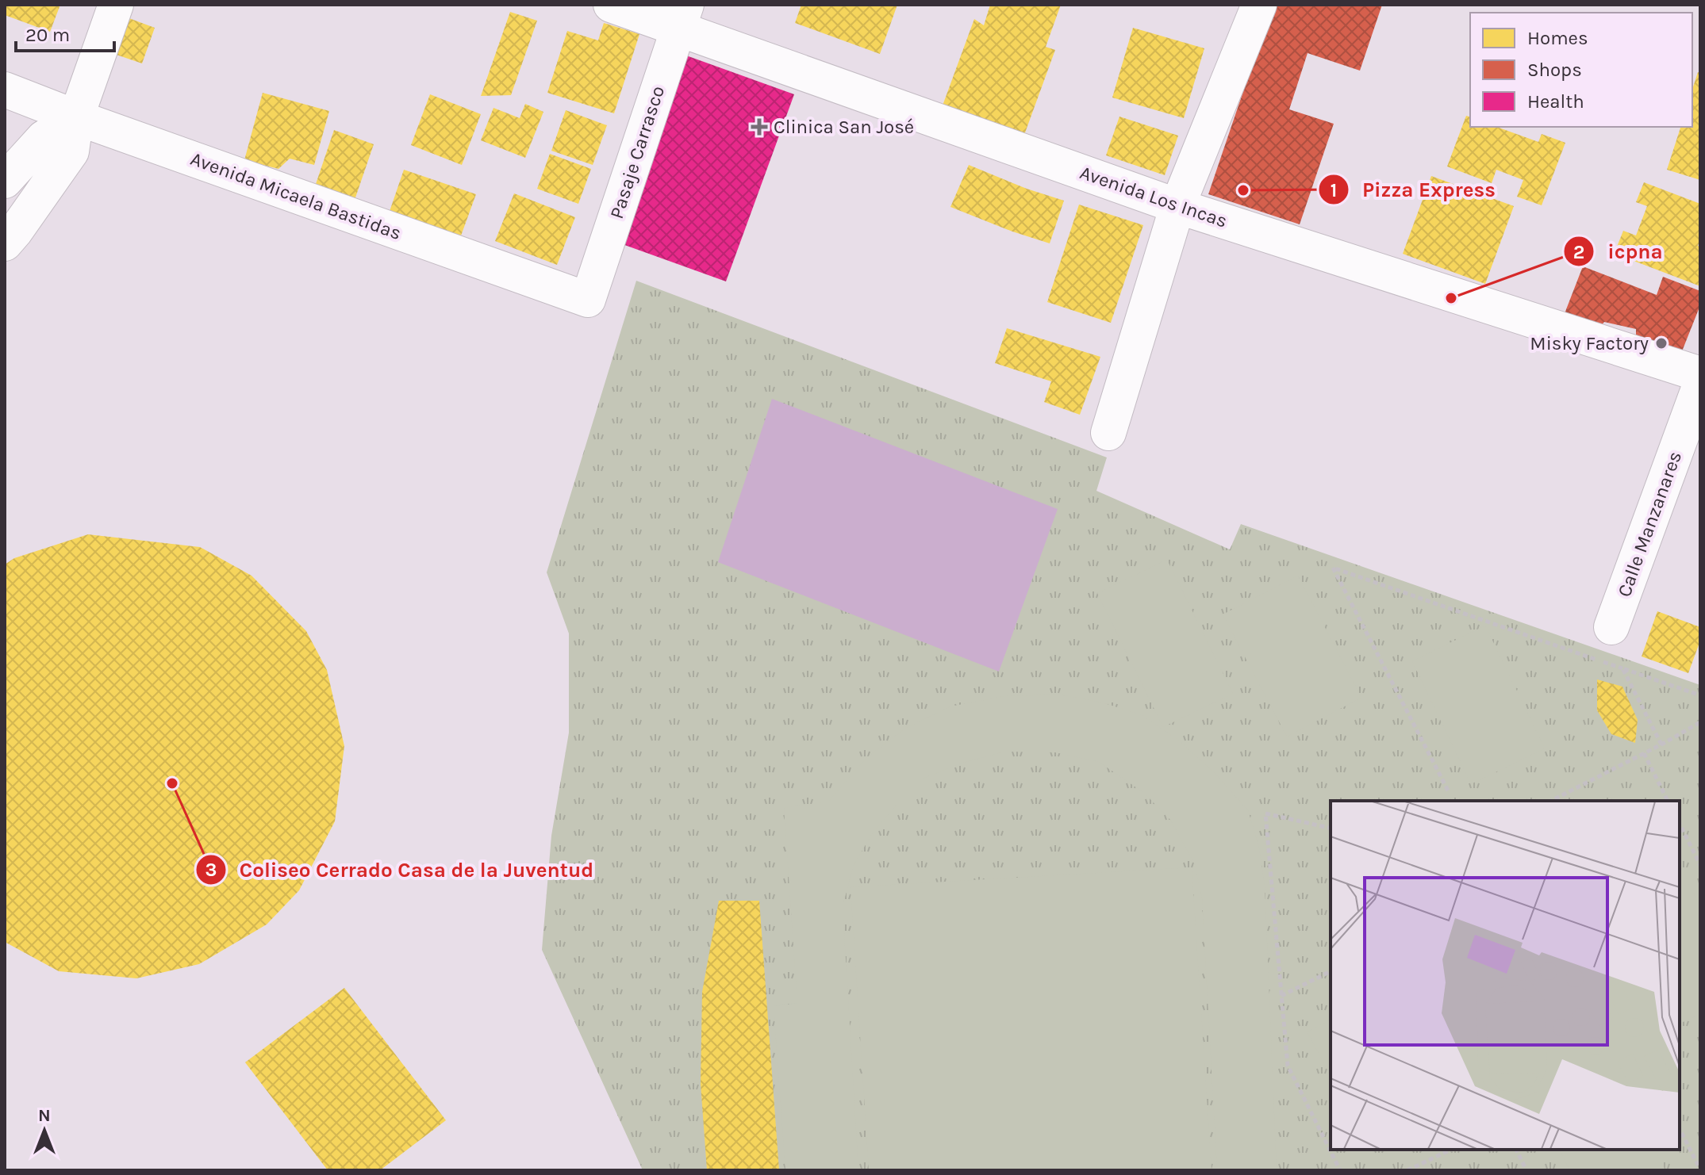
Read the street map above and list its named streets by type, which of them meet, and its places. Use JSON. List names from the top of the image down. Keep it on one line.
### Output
{"streets":{"street":["Pasaje Carrasco","Avenida Micaela Bastidas","Avenida Los Incas","Calle Manzanares"]},"crossings":[["Pasaje Carrasco","Avenida Micaela Bastidas"],["Pasaje Carrasco","Avenida Los Incas"]],"places":{"health":["Clinica San José"],"other":["Pizza Express","icpna","Misky Factory","Coliseo Cerrado Casa de la Juventud"]},"legend":["Homes","Shops","Health"],"scale_bar":"20 m","north":"top"}
